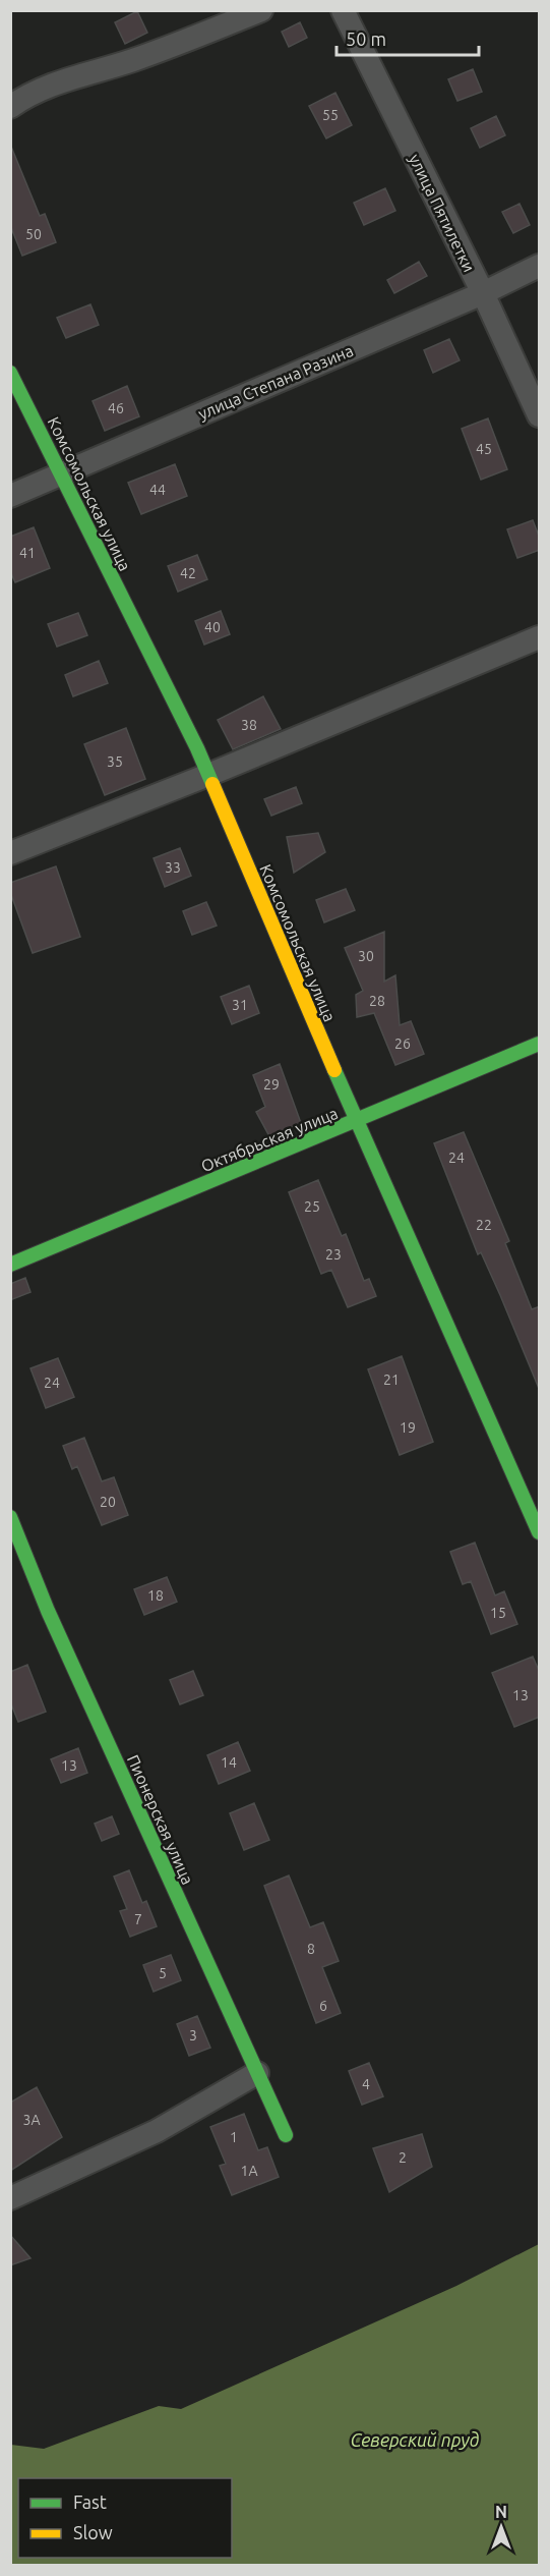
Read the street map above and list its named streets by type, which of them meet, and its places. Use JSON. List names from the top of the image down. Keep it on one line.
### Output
{"streets":{"street":["улица Пятилетки","улица Степана Разина","Комсомольская улица","Октябрьская улица","Пионерская улица"]},"crossings":[["улица Пятилетки","улица Степана Разина"],["улица Степана Разина","Комсомольская улица"],["Комсомольская улица","Октябрьская улица"]],"water":["Северский пруд"],"house_numbers":["55","50","46","45","44","41","42","40","38","35","33","30","28","31","26","29","24","25","22","23","21","24","19","20","18","15","13","14","13","7","8","5","6","3","4","3А","1","2","1А"],"legend":["Fast","Slow"],"scale_bar":"50 m","north":"top"}
